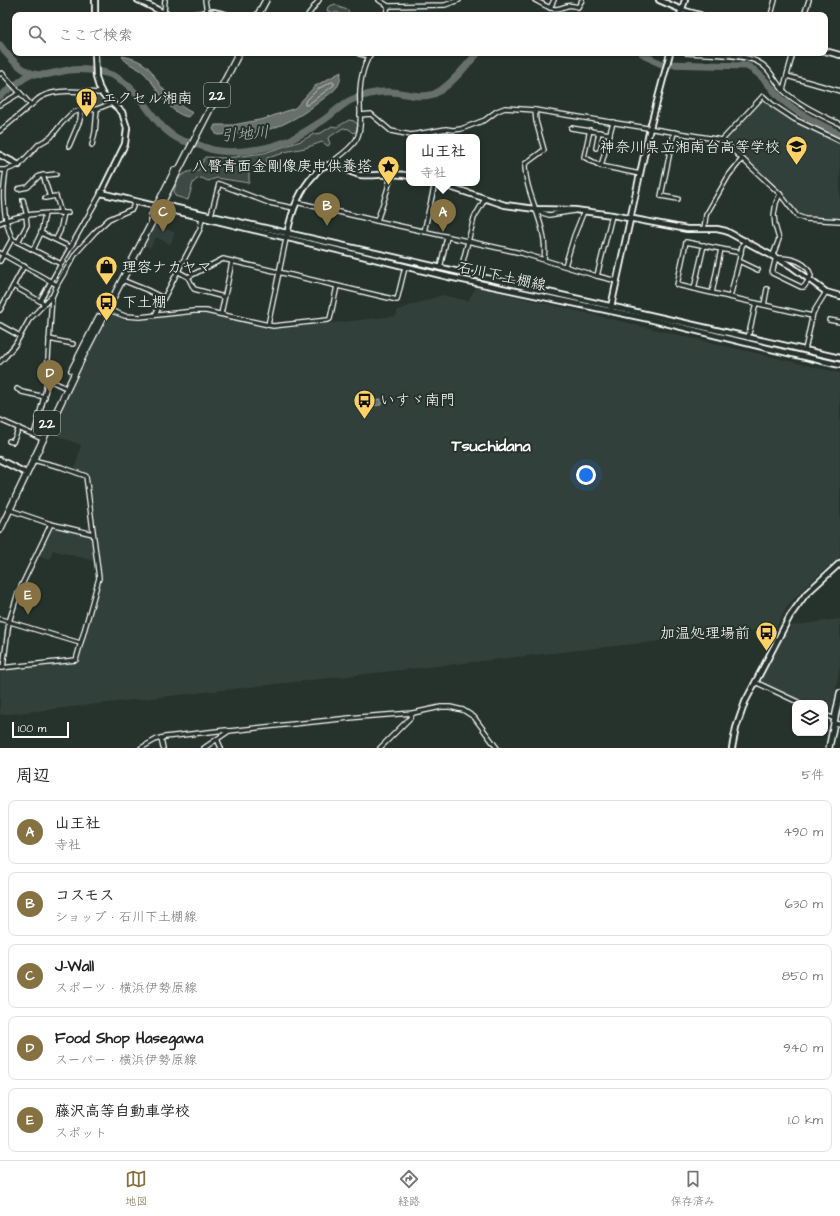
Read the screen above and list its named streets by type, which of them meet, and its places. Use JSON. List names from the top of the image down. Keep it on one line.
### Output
{"streets":{"main road":["22"],"street":["石川下土棚線"]},"crossings":[["22","石川下土棚線"]],"districts":["Tsuchidana"],"water":["引地川"],"places":{"building":["エクセル湘南"],"school or university":["神奈川県立湘南台高等学校"],"place":["八臀青面金剛像庚申供養塔"],"shop":["理容ナカヤマ"],"bus stop":["下土棚","いすゞ南門","加温処理場前"]},"scale_bar":"100 m","page":{"search":"ここで検索","popup":["山王社","寺社"],"pins":["B","A","C","D","E"],"scale":"100 m","heading":["周辺","5件"],"list":[{"mark":"A","name":"山王社","note":"寺社","value":"490 m"},{"mark":"B","name":"コスモス","note":"ショップ · 石川下土棚線","value":"630 m"},{"mark":"C","name":"J-Wall","note":"スポーツ · 横浜伊勢原線","value":"850 m"},{"mark":"D","name":"Food Shop Hasegawa","note":"スーパー · 横浜伊勢原線","value":"940 m"},{"mark":"E","name":"藤沢高等自動車学校","note":"スポット","value":"1.0 km"}],"nav":["地図","経路","保存済み"]}}
